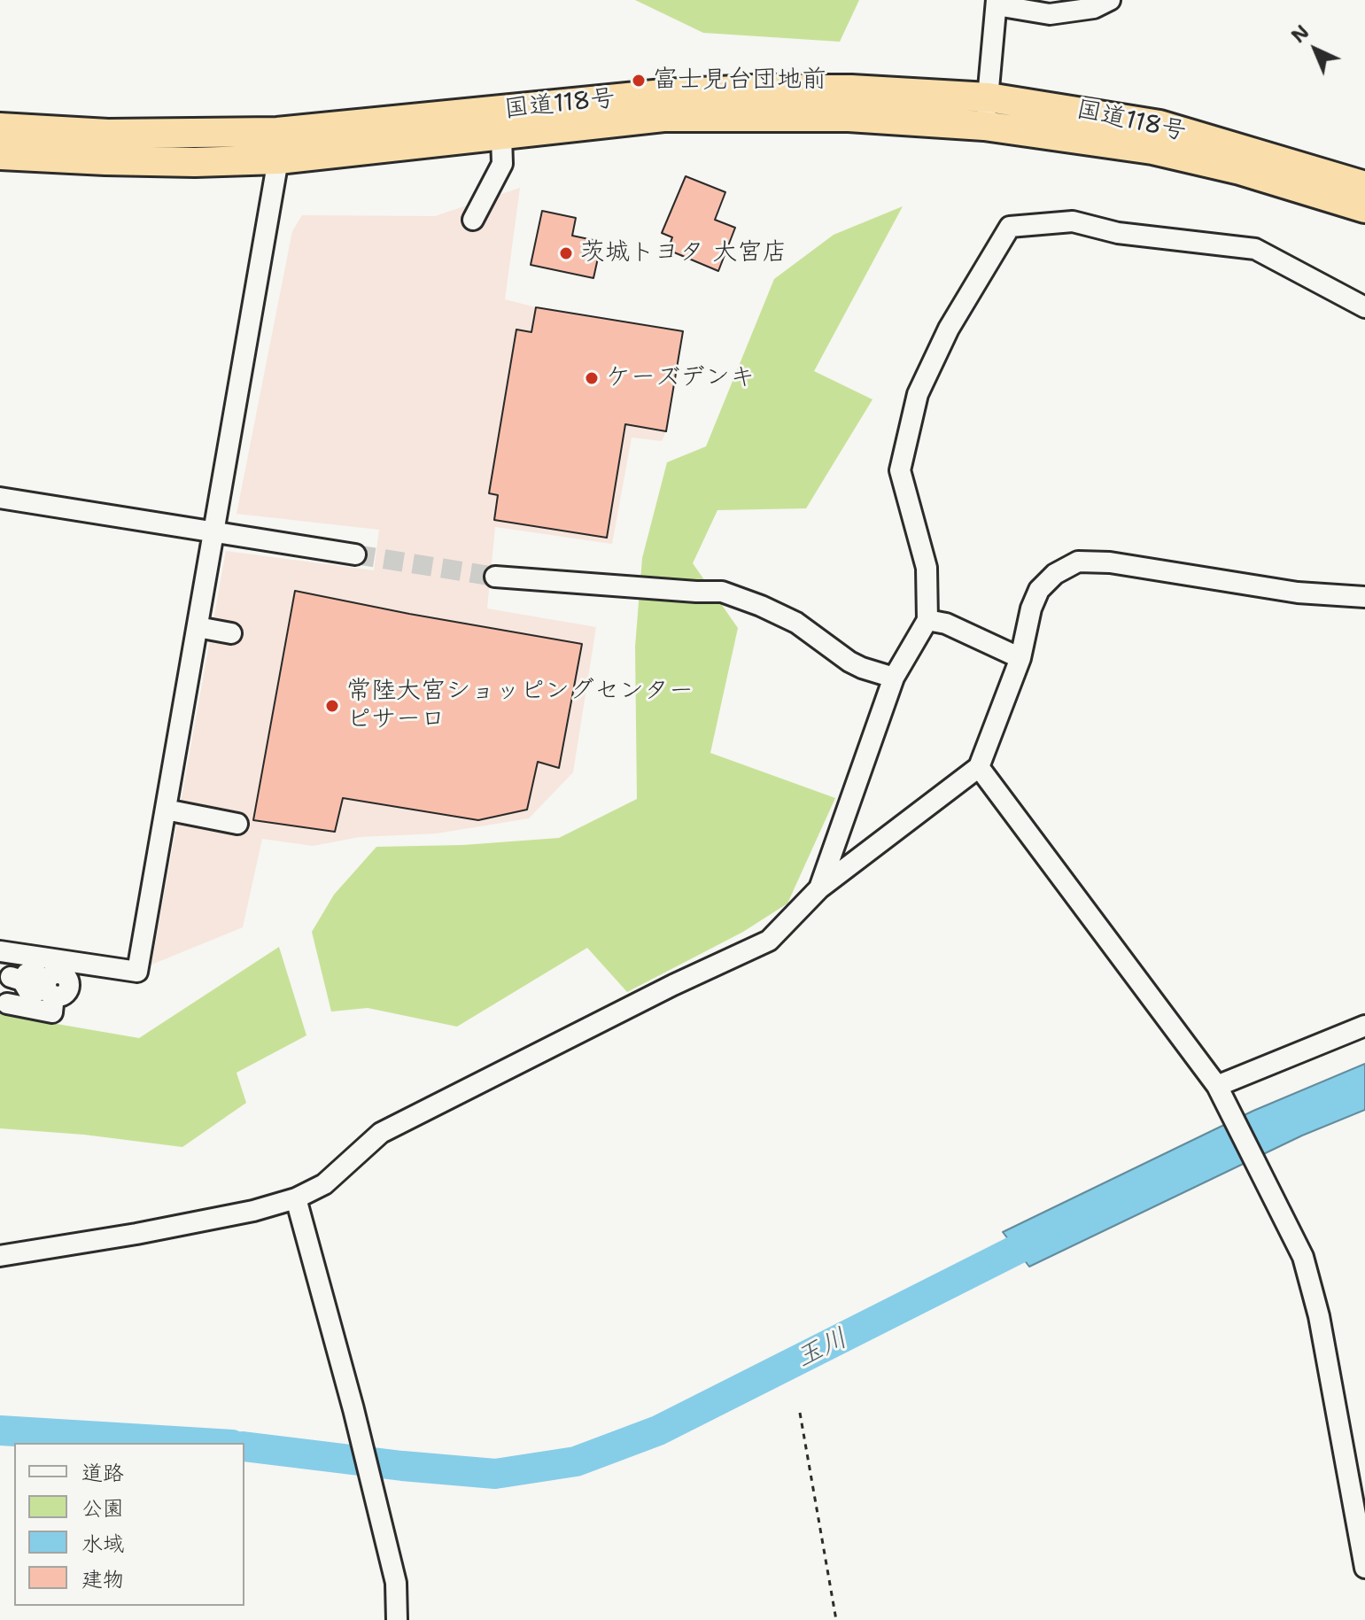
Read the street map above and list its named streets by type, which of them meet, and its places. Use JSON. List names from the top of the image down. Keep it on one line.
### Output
{"streets":{"highway":["国道118号"]},"water":["玉川"],"places":["富士見台団地前","茨城トヨタ 大宮店","ケーズデンキ","常陸大宮ショッピングセンター ピサーロ"],"legend":["道路","公園","水域","建物"],"north":"top left"}
